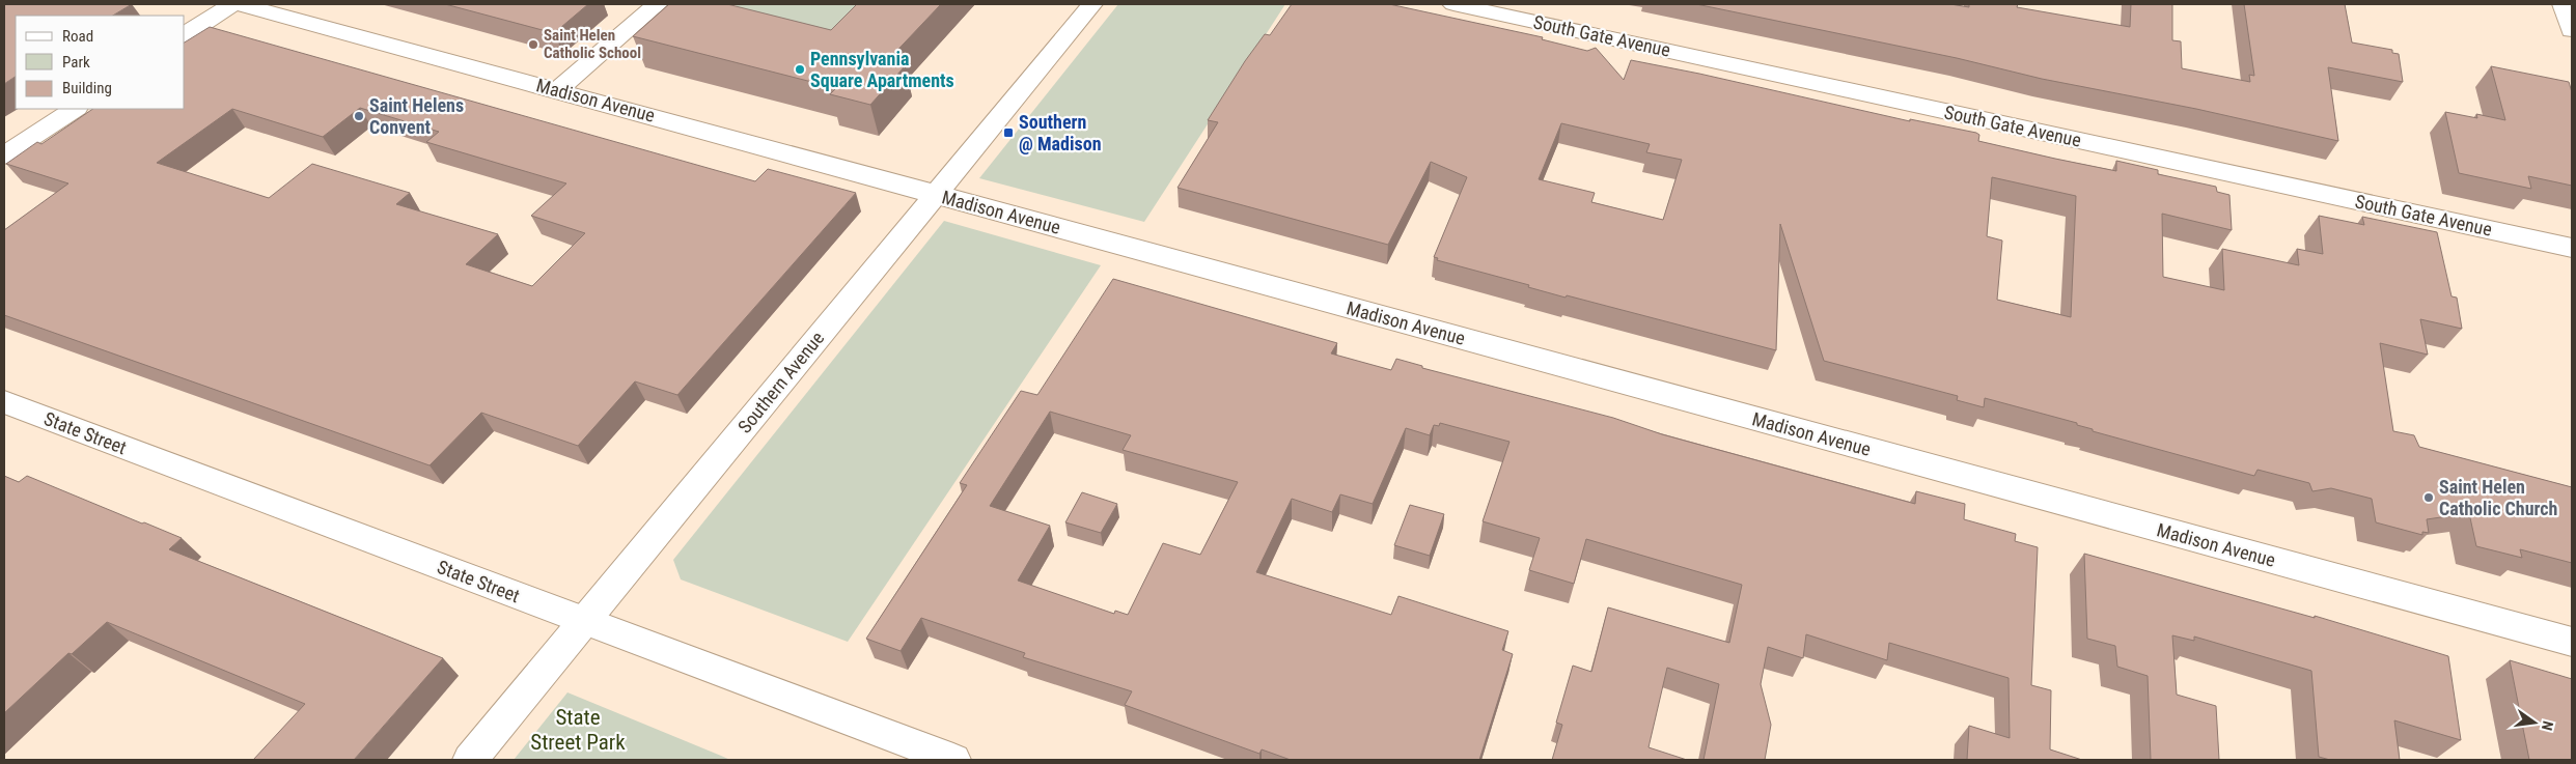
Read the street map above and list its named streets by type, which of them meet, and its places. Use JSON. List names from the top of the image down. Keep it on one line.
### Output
{"streets":{"street":["South Gate Avenue","Madison Avenue","Southern Avenue","State Street"]},"crossings":[["Madison Avenue","Southern Avenue"],["Southern Avenue","State Street"]],"parks":["State Street Park"],"places":{"other":["Saint Helen Catholic School","Pennsylvania Square Apartments","Saint Helens Convent","Saint Helen Catholic Church"],"transit":["Southern @ Madison"]},"legend":["Road","Park","Building"],"north":"right"}
